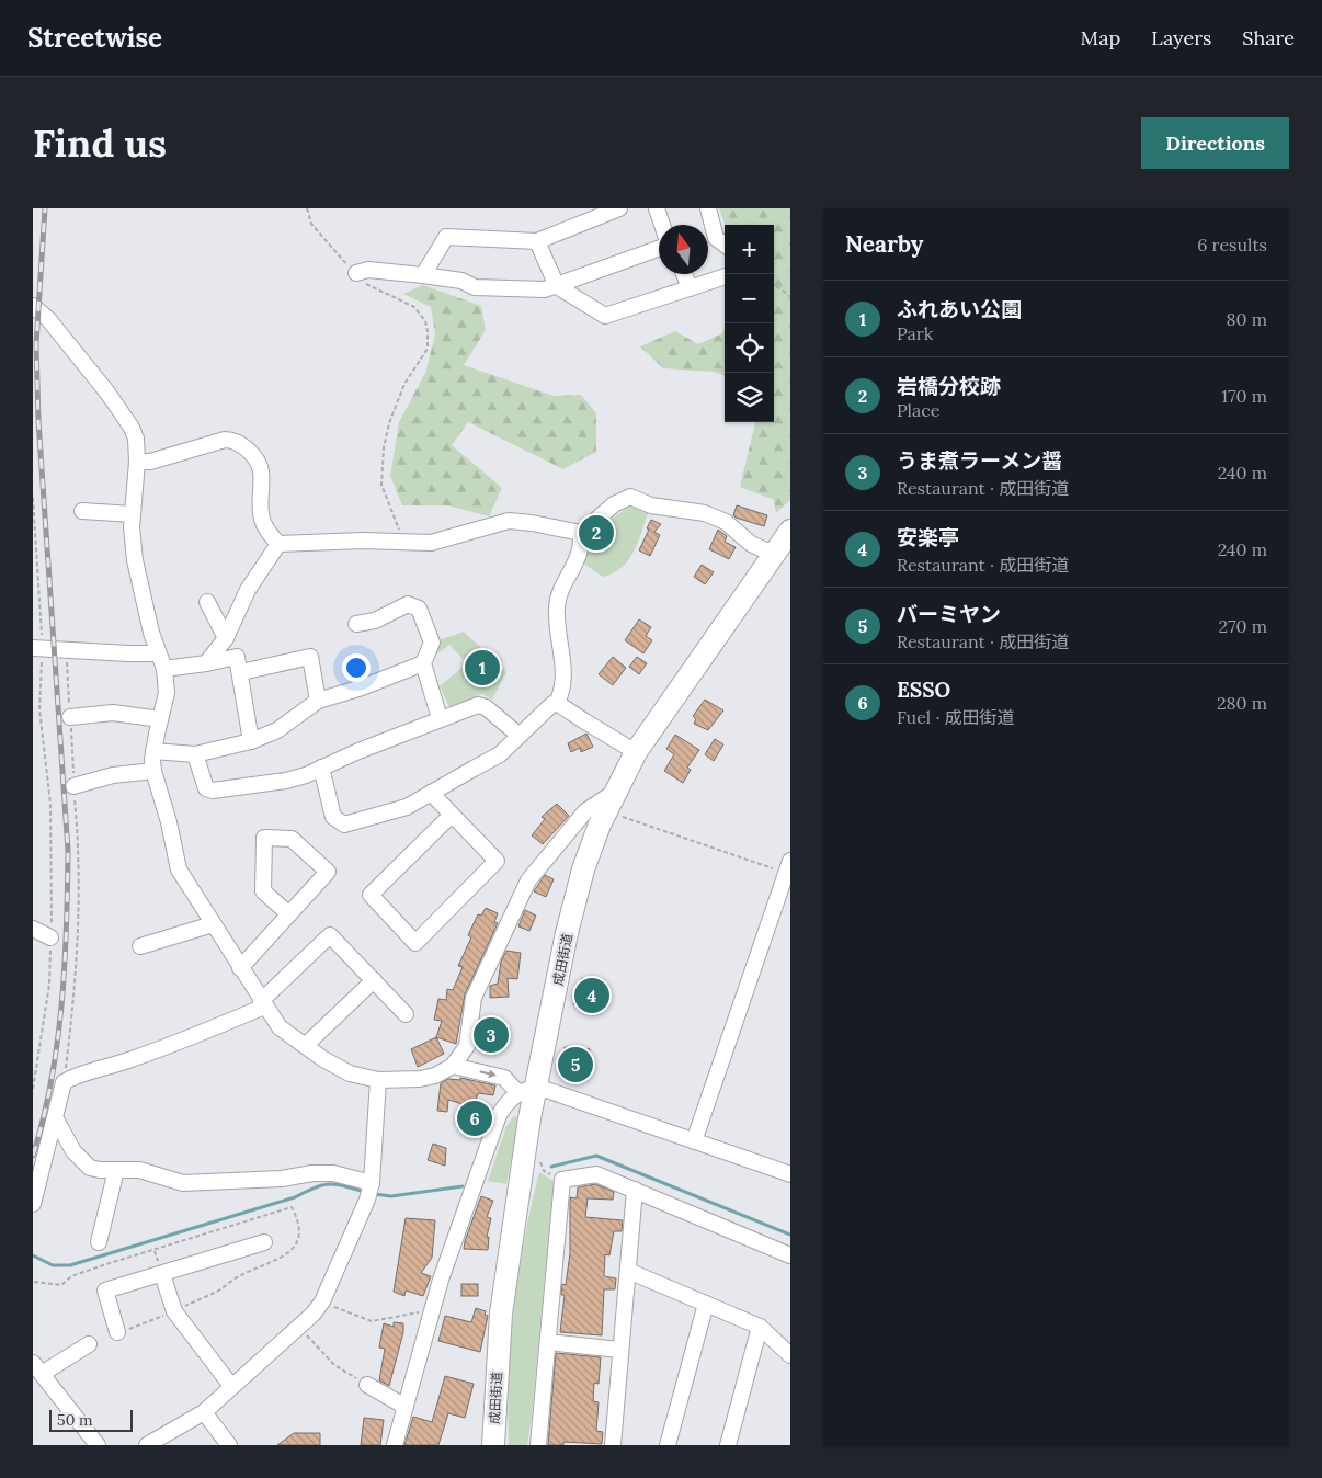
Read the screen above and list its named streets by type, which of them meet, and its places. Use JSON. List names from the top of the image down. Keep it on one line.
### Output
{"streets":{"highway":["成田街道"]},"scale_bar":"50 m","north":"top","page":{"header":"Streetwise","nav":["Map","Layers","Share"],"buttons":"Directions","title":"Find us","heading":["Nearby","6 results"],"map_buttons":["+","−"],"list":[{"mark":"1","name":"ふれあい公園","note":"Park","value":"80 m"},{"mark":"2","name":"岩橋分校跡","note":"Place","value":"170 m"},{"mark":"3","name":"うま煮ラーメン醤","note":"Restaurant · 成田街道","value":"240 m"},{"mark":"4","name":"安楽亭","note":"Restaurant · 成田街道","value":"240 m"},{"mark":"5","name":"バーミヤン","note":"Restaurant · 成田街道","value":"270 m"},{"mark":"6","name":"ESSO","note":"Fuel · 成田街道","value":"280 m"}],"pins":["2","1","4","3","5","6"],"scale":"50 m"}}
